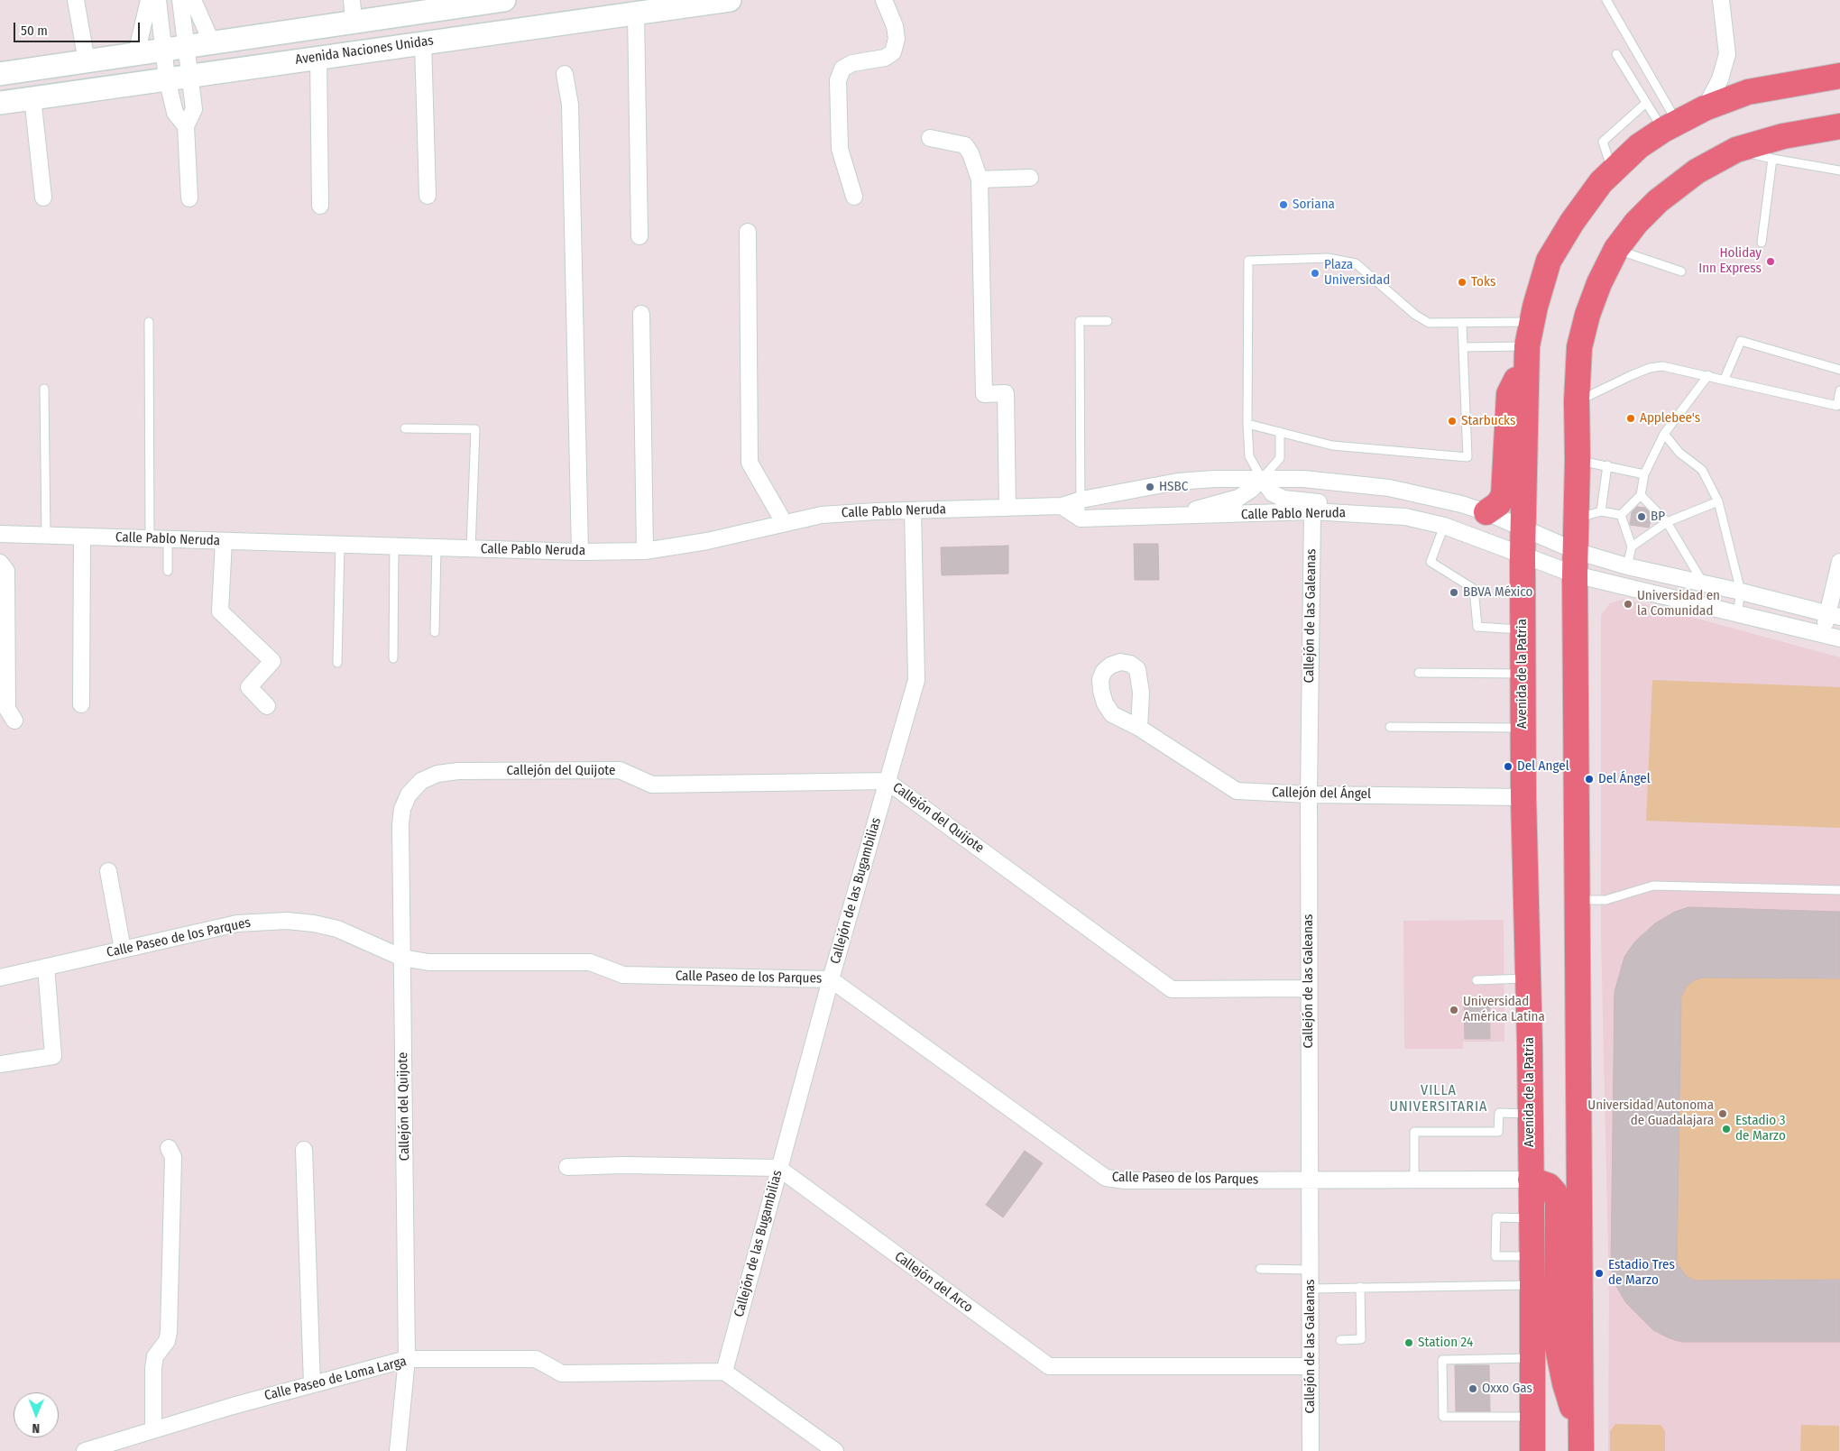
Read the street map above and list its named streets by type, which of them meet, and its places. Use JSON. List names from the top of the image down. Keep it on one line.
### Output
{"streets":{"main road":["Avenida de la Patria"],"street":["Avenida Naciones Unidas","Calle Pablo Neruda","Callejón de las Galeanas","Callejón del Quijote","Callejón del Ángel","Callejón de las Bugambilias","Calle Paseo de los Parques","Callejón del Arco","Calle Paseo de Loma Larga"]},"crossings":[["Calle Pablo Neruda","Callejón de las Galeanas"],["Calle Pablo Neruda","Avenida de la Patria"],["Calle Pablo Neruda","Callejón de las Bugambilias"],["Callejón de las Galeanas","Callejón del Quijote"],["Callejón de las Galeanas","Callejón del Ángel"],["Callejón de las Galeanas","Calle Paseo de los Parques"],["Callejón de las Galeanas","Callejón del Arco"],["Avenida de la Patria","Callejón del Ángel"],["Avenida de la Patria","Calle Paseo de los Parques"],["Callejón del Quijote","Callejón de las Bugambilias"],["Callejón del Quijote","Calle Paseo de los Parques"],["Callejón del Quijote","Calle Paseo de Loma Larga"],["Callejón de las Bugambilias","Calle Paseo de los Parques"],["Callejón de las Bugambilias","Callejón del Arco"],["Callejón de las Bugambilias","Calle Paseo de Loma Larga"]],"districts":["VILLA UNIVERSITARIA"],"places":["Soriana","Holiday Inn Express","Plaza Universidad","Toks","Applebee's","Starbucks","HSBC","BP","BBVA México","Universidad en la Comunidad","Del Angel","Del Ángel","Universidad América Latina","Universidad Autonoma de Guadalajara","Estadio 3 de Marzo","Estadio Tres de Marzo","Station 24","Oxxo Gas"],"scale_bar":"50 m","north":"bottom"}
